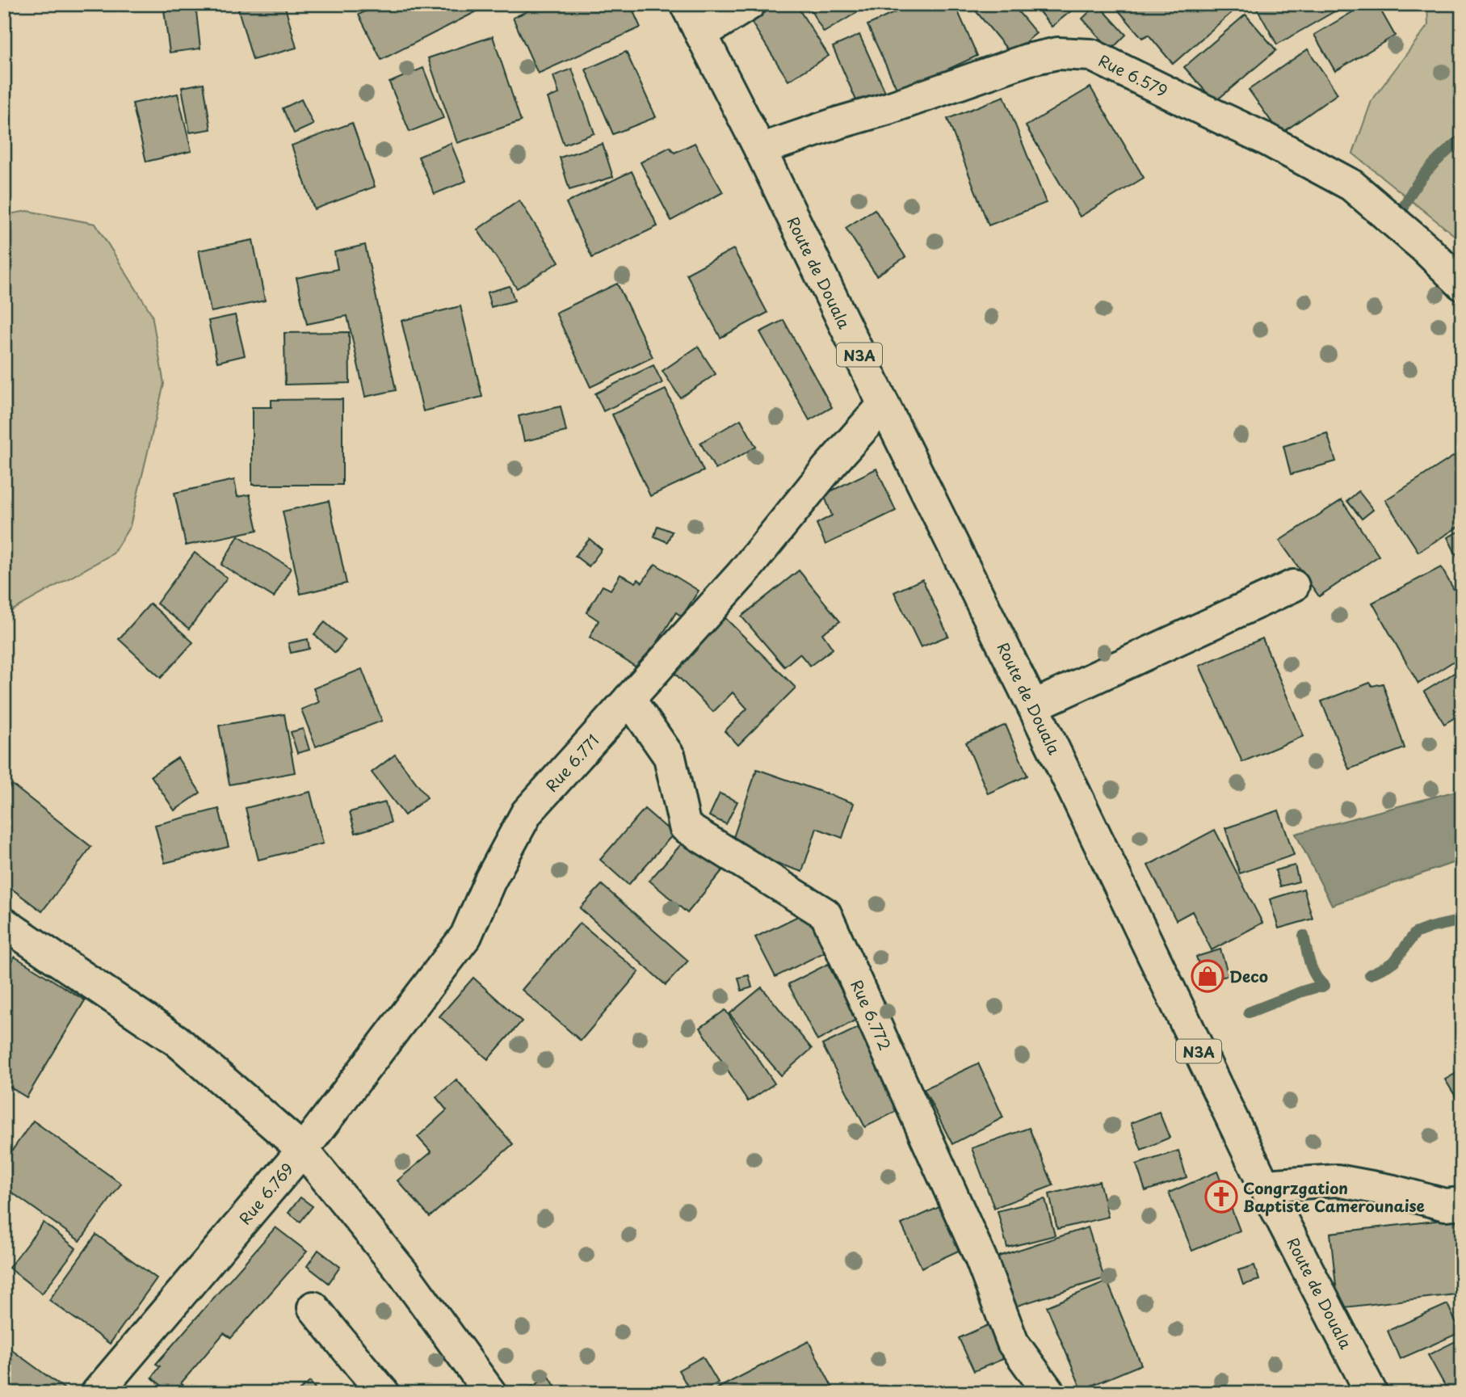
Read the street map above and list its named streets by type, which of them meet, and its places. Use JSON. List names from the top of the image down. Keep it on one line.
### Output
{"streets":{"main road":["Rue 6.579","Route de Douala","N3A","Rue 6.771","Rue 6.772","Rue 6.769"]},"crossings":[["Rue 6.579","Route de Douala"],["Route de Douala","Rue 6.771"],["Rue 6.771","Rue 6.772"],["Rue 6.771","Rue 6.769"]],"places":{"shop":["Deco"],"church":["Congrzgation Baptiste Camerounaise"]}}
